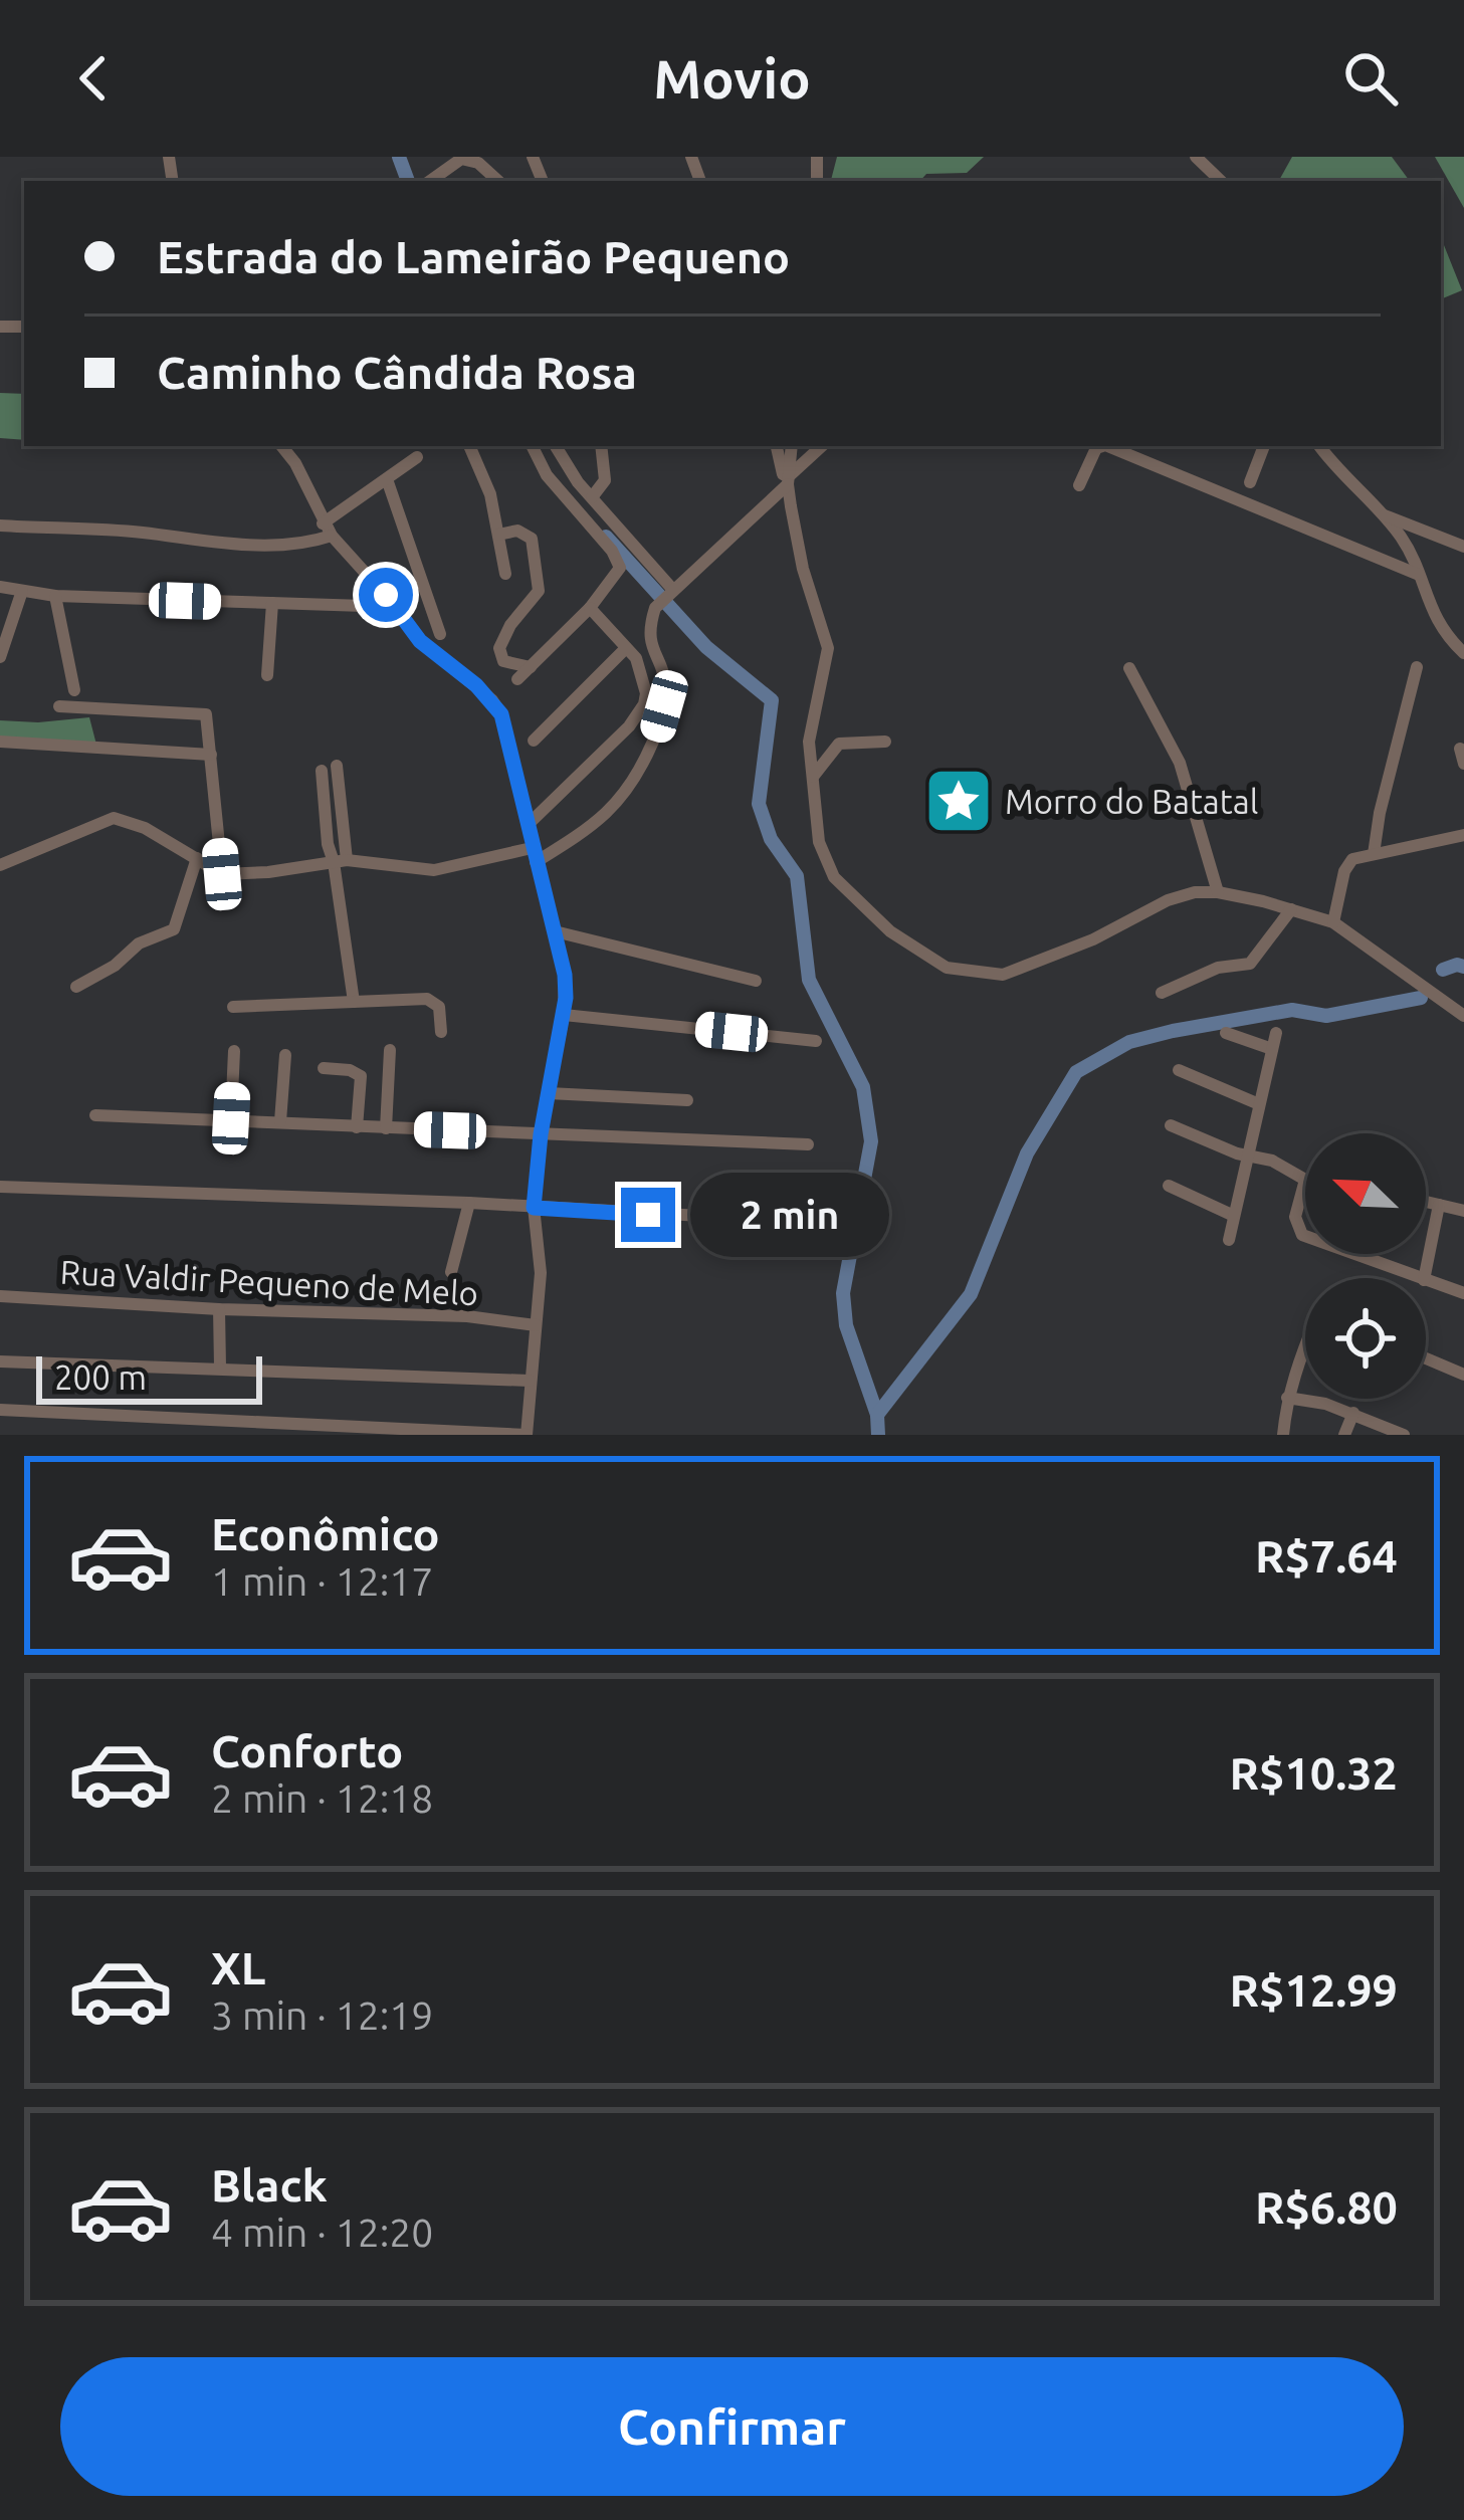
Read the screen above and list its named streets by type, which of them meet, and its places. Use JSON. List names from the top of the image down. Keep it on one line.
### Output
{"streets":{"street":["Rua Valdir Pequeno de Melo"]},"places":{"place":["Morro do Batatal"]},"scale_bar":"200 m","north":"top left","page":{"header":"Movio","banner":["Estrada do Lameirão Pequeno","Caminho Cândida Rosa"],"bubble":"2 min","scale":"200 m","list":[{"name":"Econômico","note":"1 min · 12:17","value":"R$7.64"},{"name":"Conforto","note":"2 min · 12:18","value":"R$10.32"},{"name":"XL","note":"3 min · 12:19","value":"R$12.99"},{"name":"Black","note":"4 min · 12:20","value":"R$6.80"}],"buttons":"Confirmar"}}
